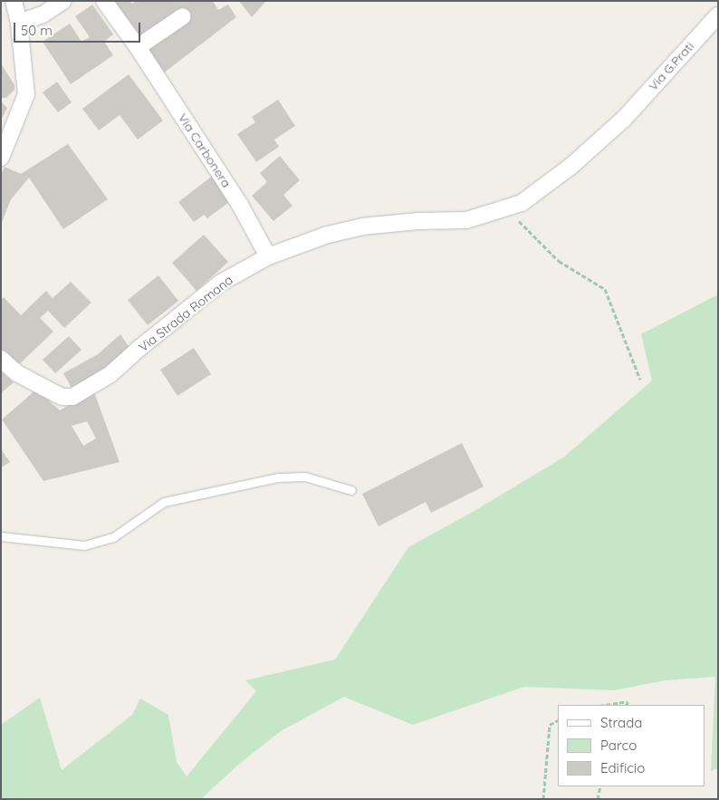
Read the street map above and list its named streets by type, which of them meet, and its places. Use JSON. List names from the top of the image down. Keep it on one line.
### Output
{"streets":{"street":["Via G.Prati","Via Carbonera","Via Strada Romana"]},"crossings":[["Via G.Prati","Via Strada Romana"],["Via Carbonera","Via Strada Romana"]],"legend":["Strada","Parco","Edificio"],"scale_bar":"50 m"}
